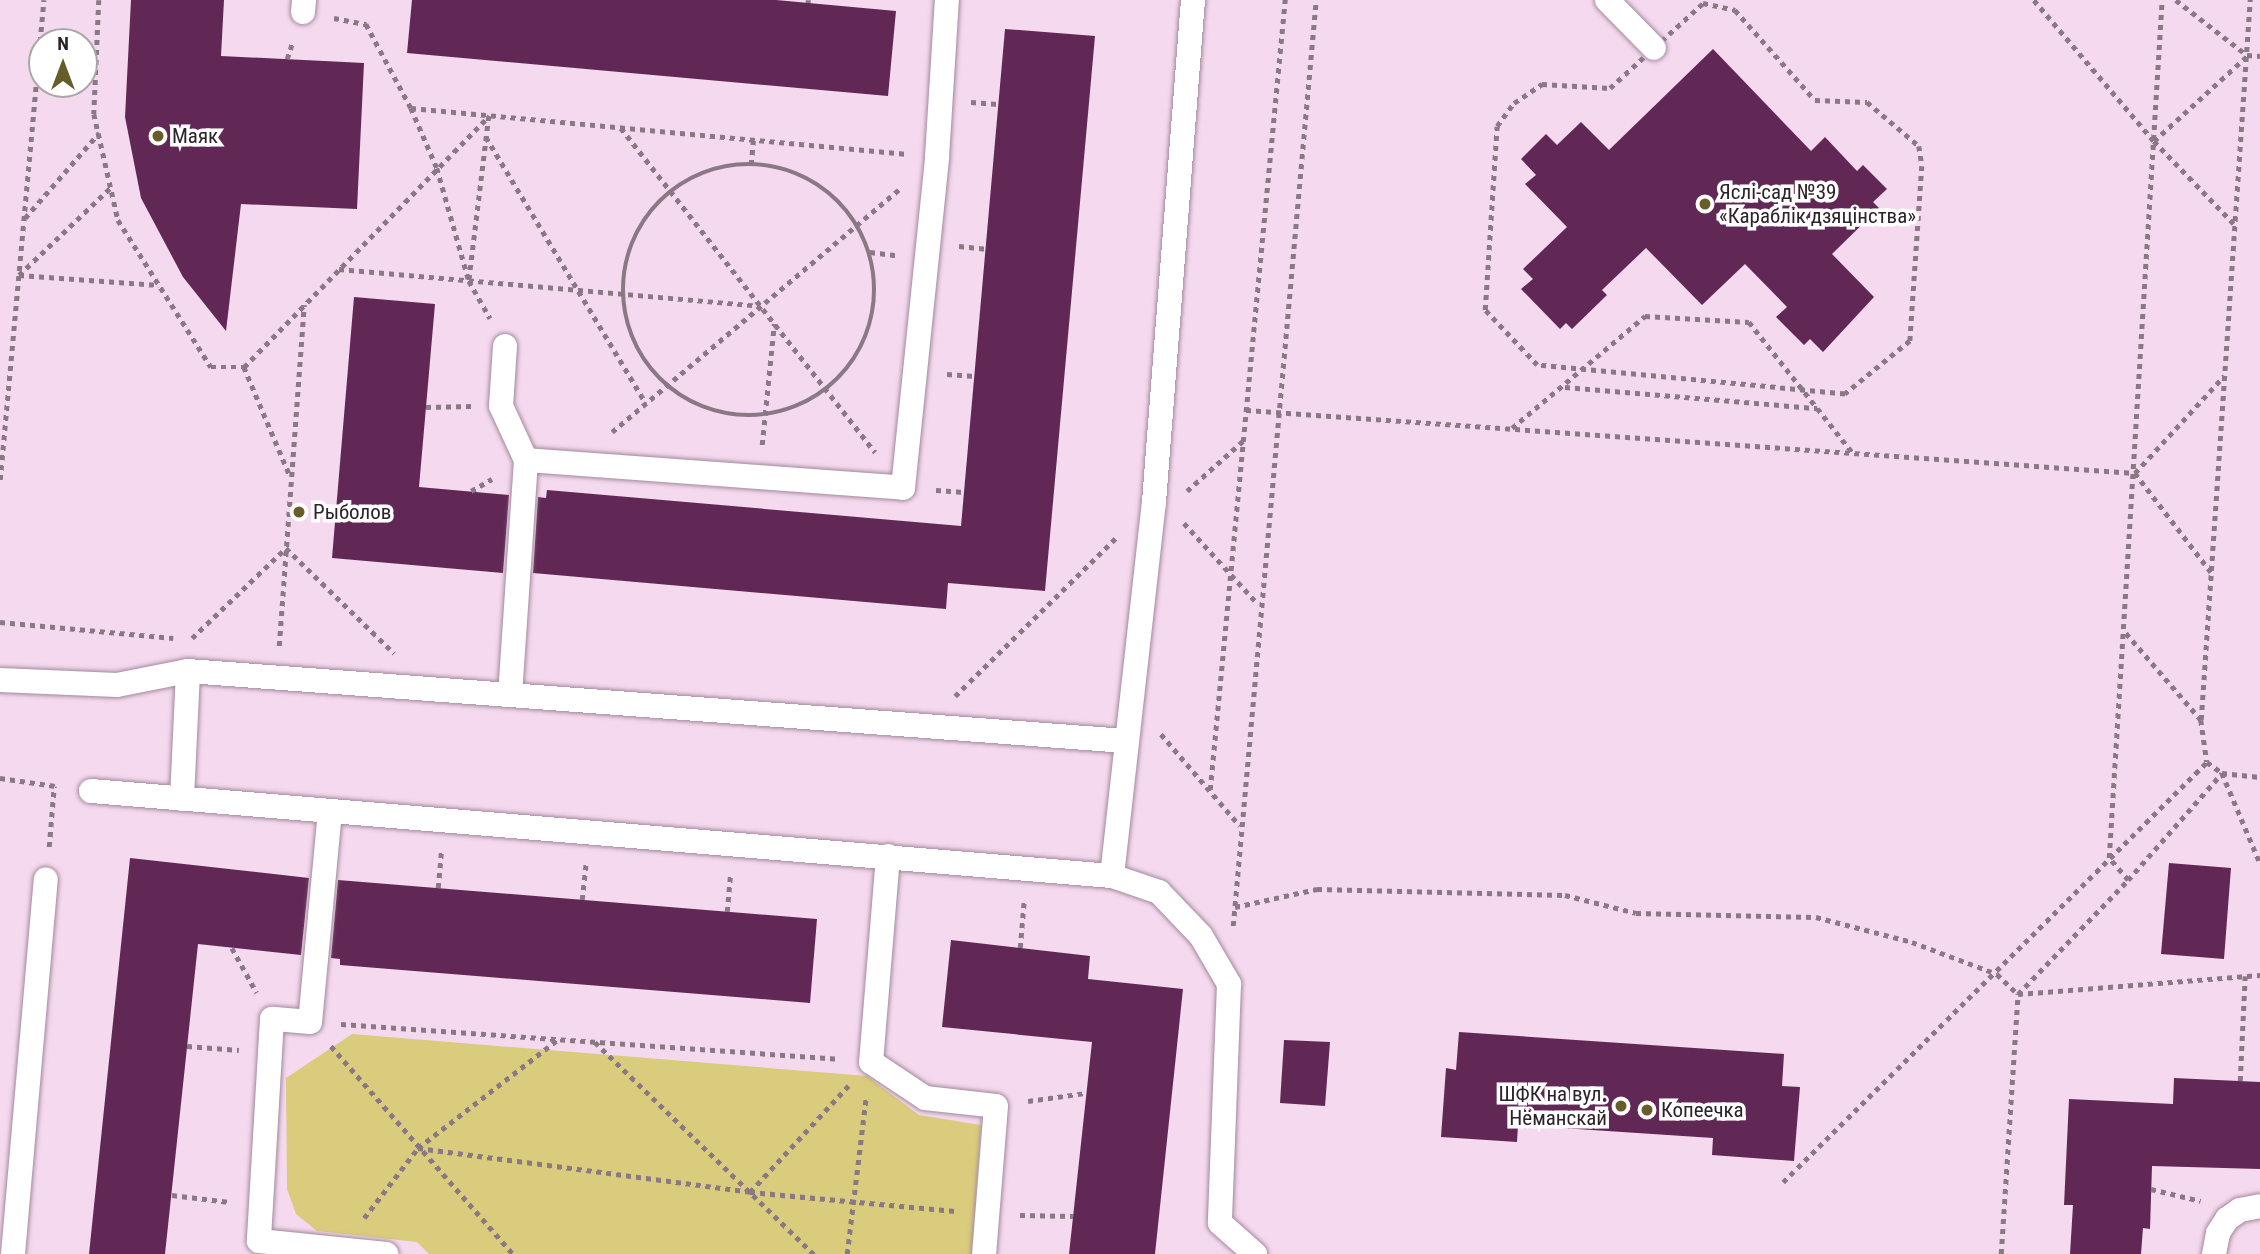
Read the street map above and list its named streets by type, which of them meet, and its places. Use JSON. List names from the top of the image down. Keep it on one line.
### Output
{"places":["Маяк","Яслі-сад №39 «Караблік дзяцінства»","Рыболов","ШФК на вул. Нёманскай","Копеечка"],"north":"top"}
